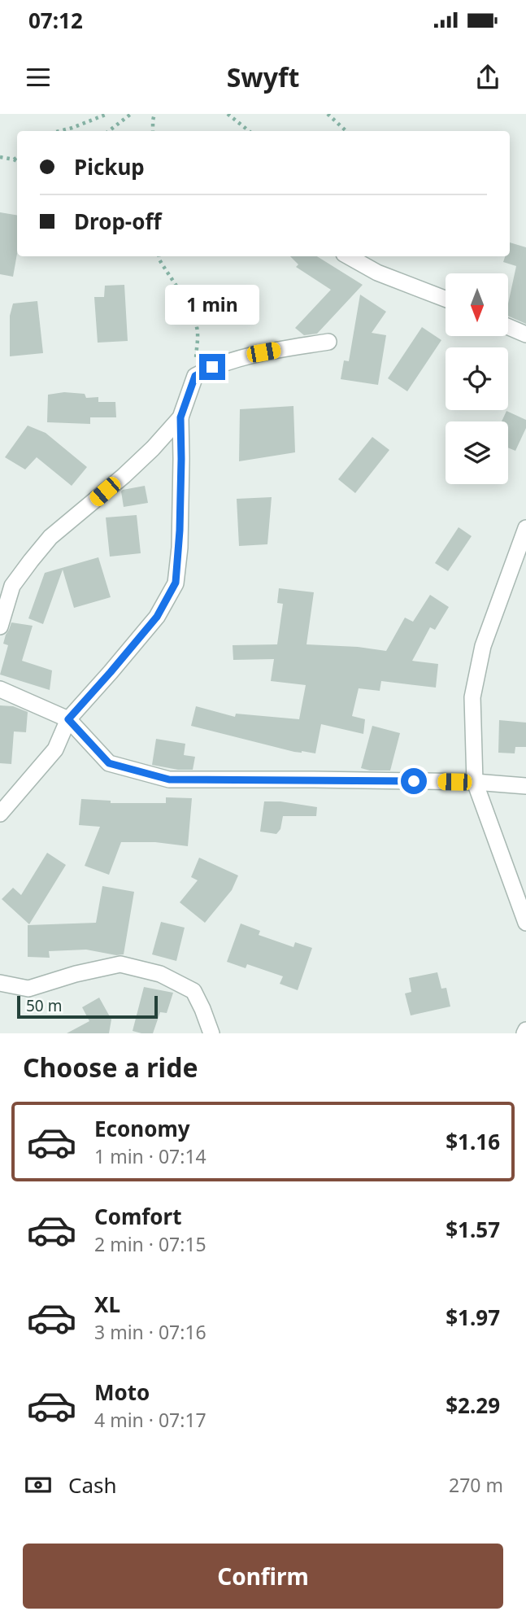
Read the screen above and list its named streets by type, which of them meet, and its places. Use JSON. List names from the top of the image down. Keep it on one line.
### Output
{"scale_bar":"50 m","north":"bottom","page":{"status":"07:12","header":"Swyft","banner":["Pickup","Drop-off"],"bubble":"1 min","scale":"50 m","heading":"Choose a ride","list":[{"name":"Economy","note":"1 min · 07:14","value":"$1.16"},{"name":"Comfort","note":"2 min · 07:15","value":"$1.57"},{"name":"XL","note":"3 min · 07:16","value":"$1.97"},{"name":"Moto","note":"4 min · 07:17","value":"$2.29"}],"pay":["Cash","270 m"],"buttons":"Confirm"}}
